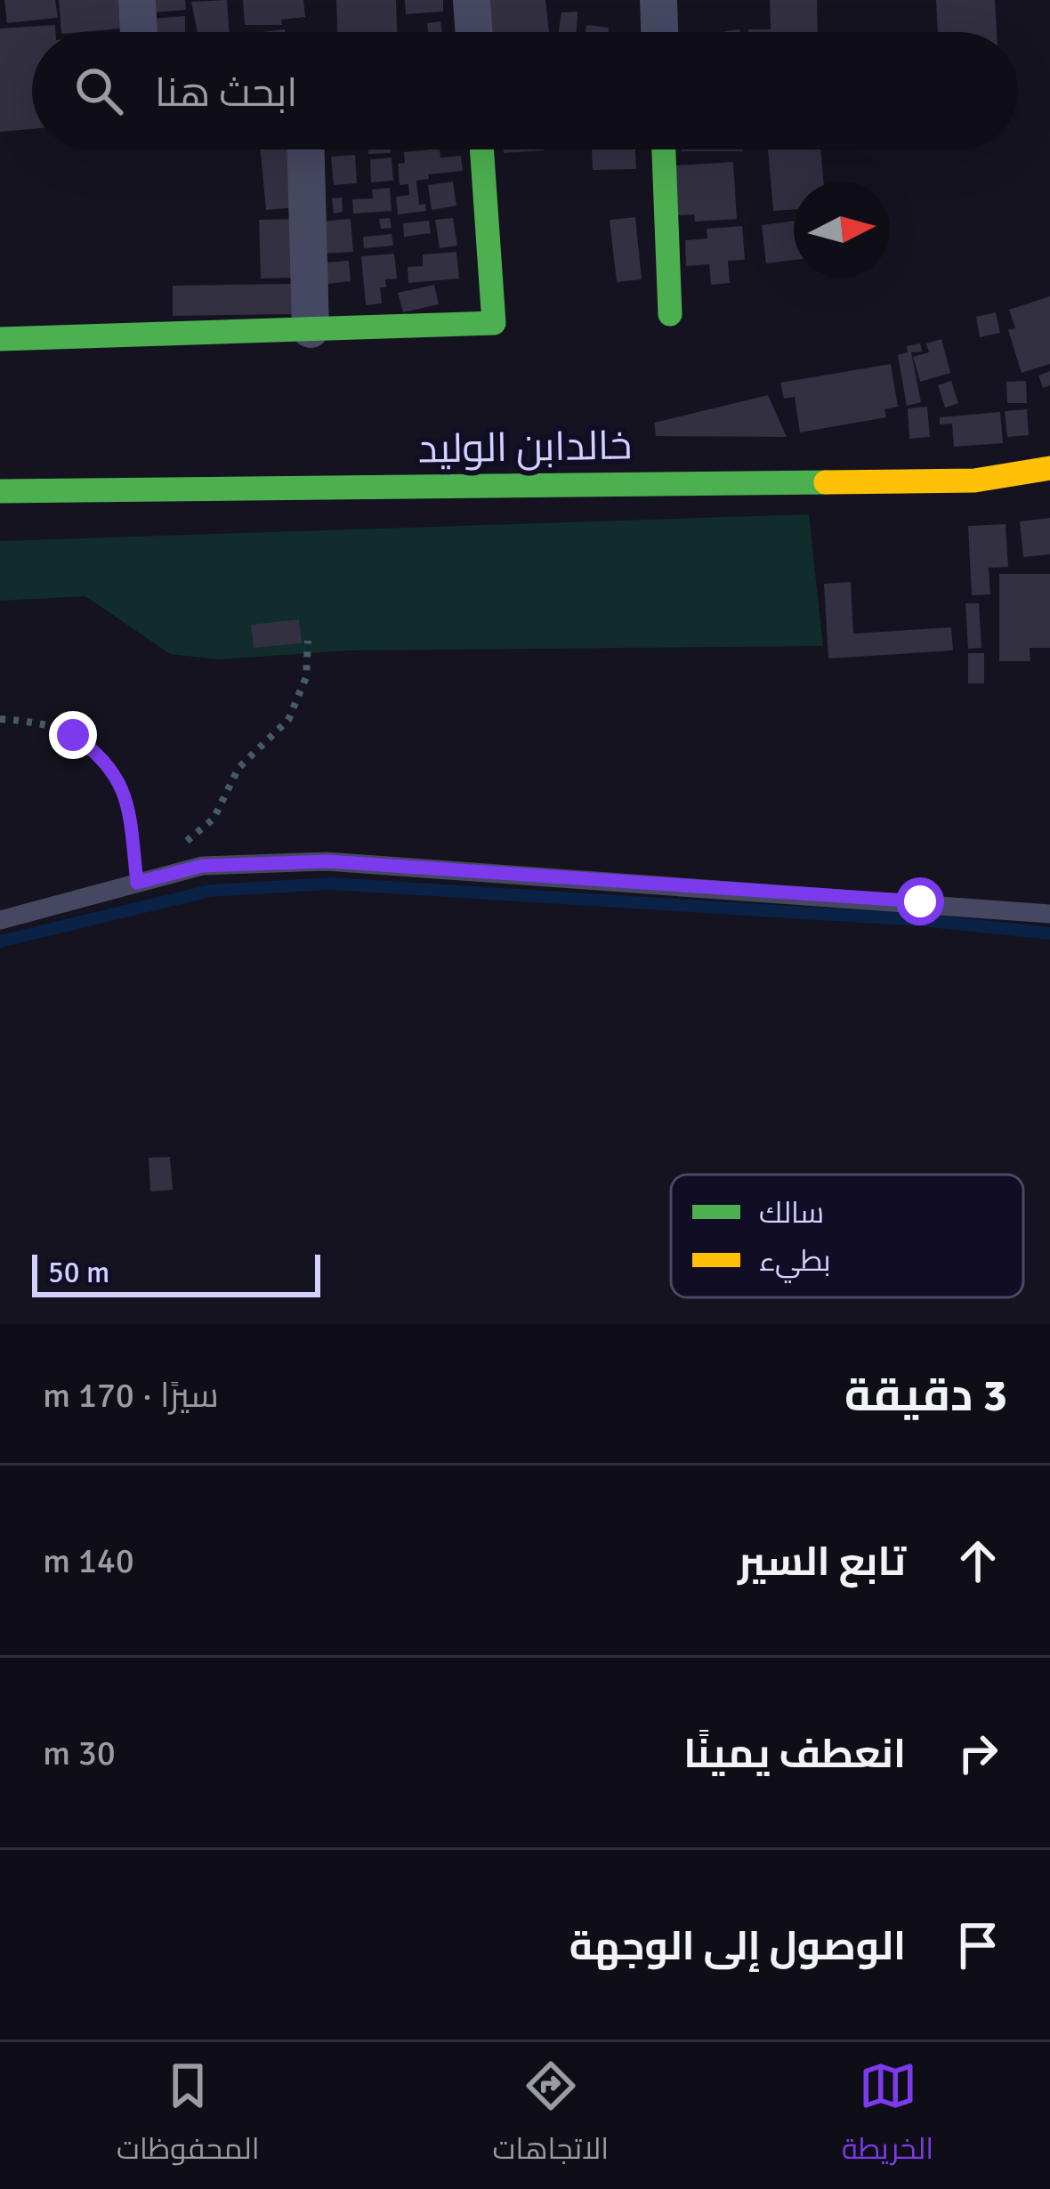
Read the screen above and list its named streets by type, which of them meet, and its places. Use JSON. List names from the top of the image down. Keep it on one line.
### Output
{"streets":{"main road":["خالدابن الوليد"]},"legend":["سالك","بطيء"],"scale_bar":"50 m","north":"right","page":{"search":"ابحث هنا","scale":"50 m","heading":["3 دقيقة","سيرًا · 170 m"],"list":[["تابع السير","140 m"],["انعطف يمينًا","30 m"],"الوصول إلى الوجهة"],"nav":["الخريطة","الاتجاهات","المحفوظات"]}}
